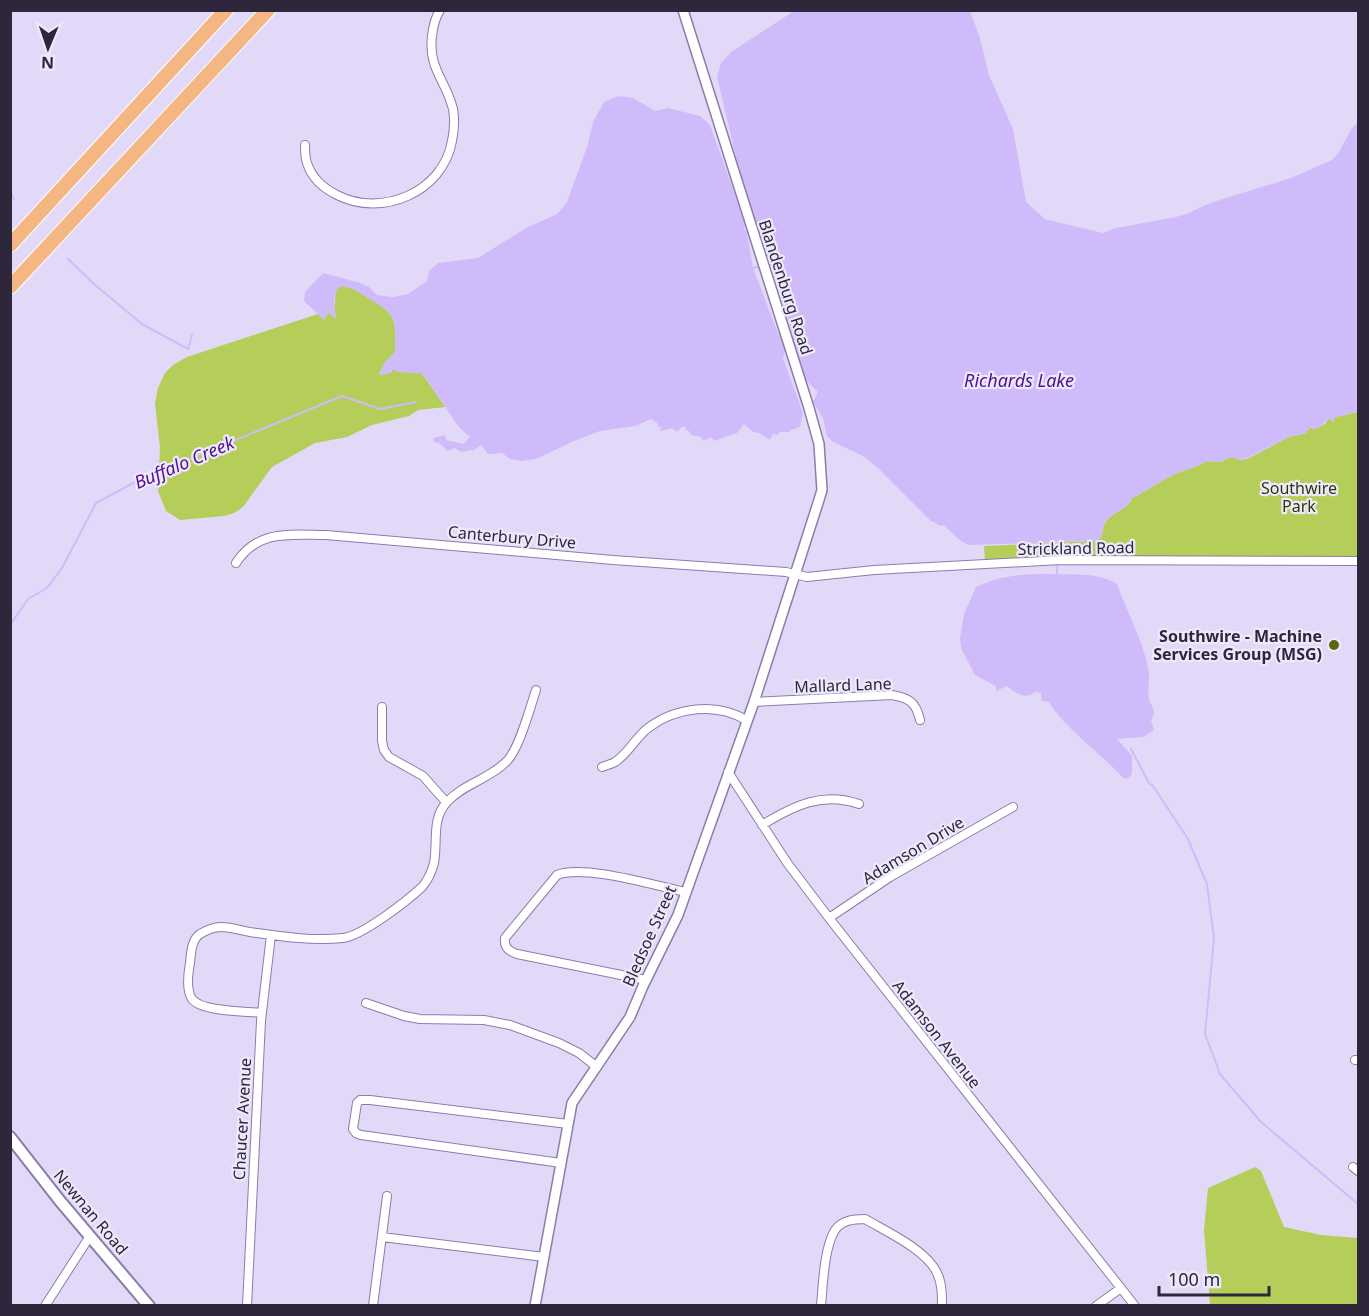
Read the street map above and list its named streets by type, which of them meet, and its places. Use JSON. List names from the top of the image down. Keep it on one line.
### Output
{"streets":{"main road":["Newnan Road"],"street":["Blandenburg Road","Canterbury Drive","Strickland Road","Mallard Lane","Adamson Drive","Bledsoe Street","Adamson Avenue","Chaucer Avenue"]},"crossings":[["Blandenburg Road","Canterbury Drive"],["Blandenburg Road","Strickland Road"],["Blandenburg Road","Bledsoe Street"],["Canterbury Drive","Strickland Road"],["Canterbury Drive","Bledsoe Street"],["Strickland Road","Bledsoe Street"],["Mallard Lane","Bledsoe Street"],["Adamson Drive","Adamson Avenue"],["Bledsoe Street","Adamson Avenue"]],"water":["Richards Lake","Buffalo Creek"],"parks":["Southwire Park"],"places":["Southwire - Machine Services Group (MSG)"],"scale_bar":"100 m","north":"bottom"}
